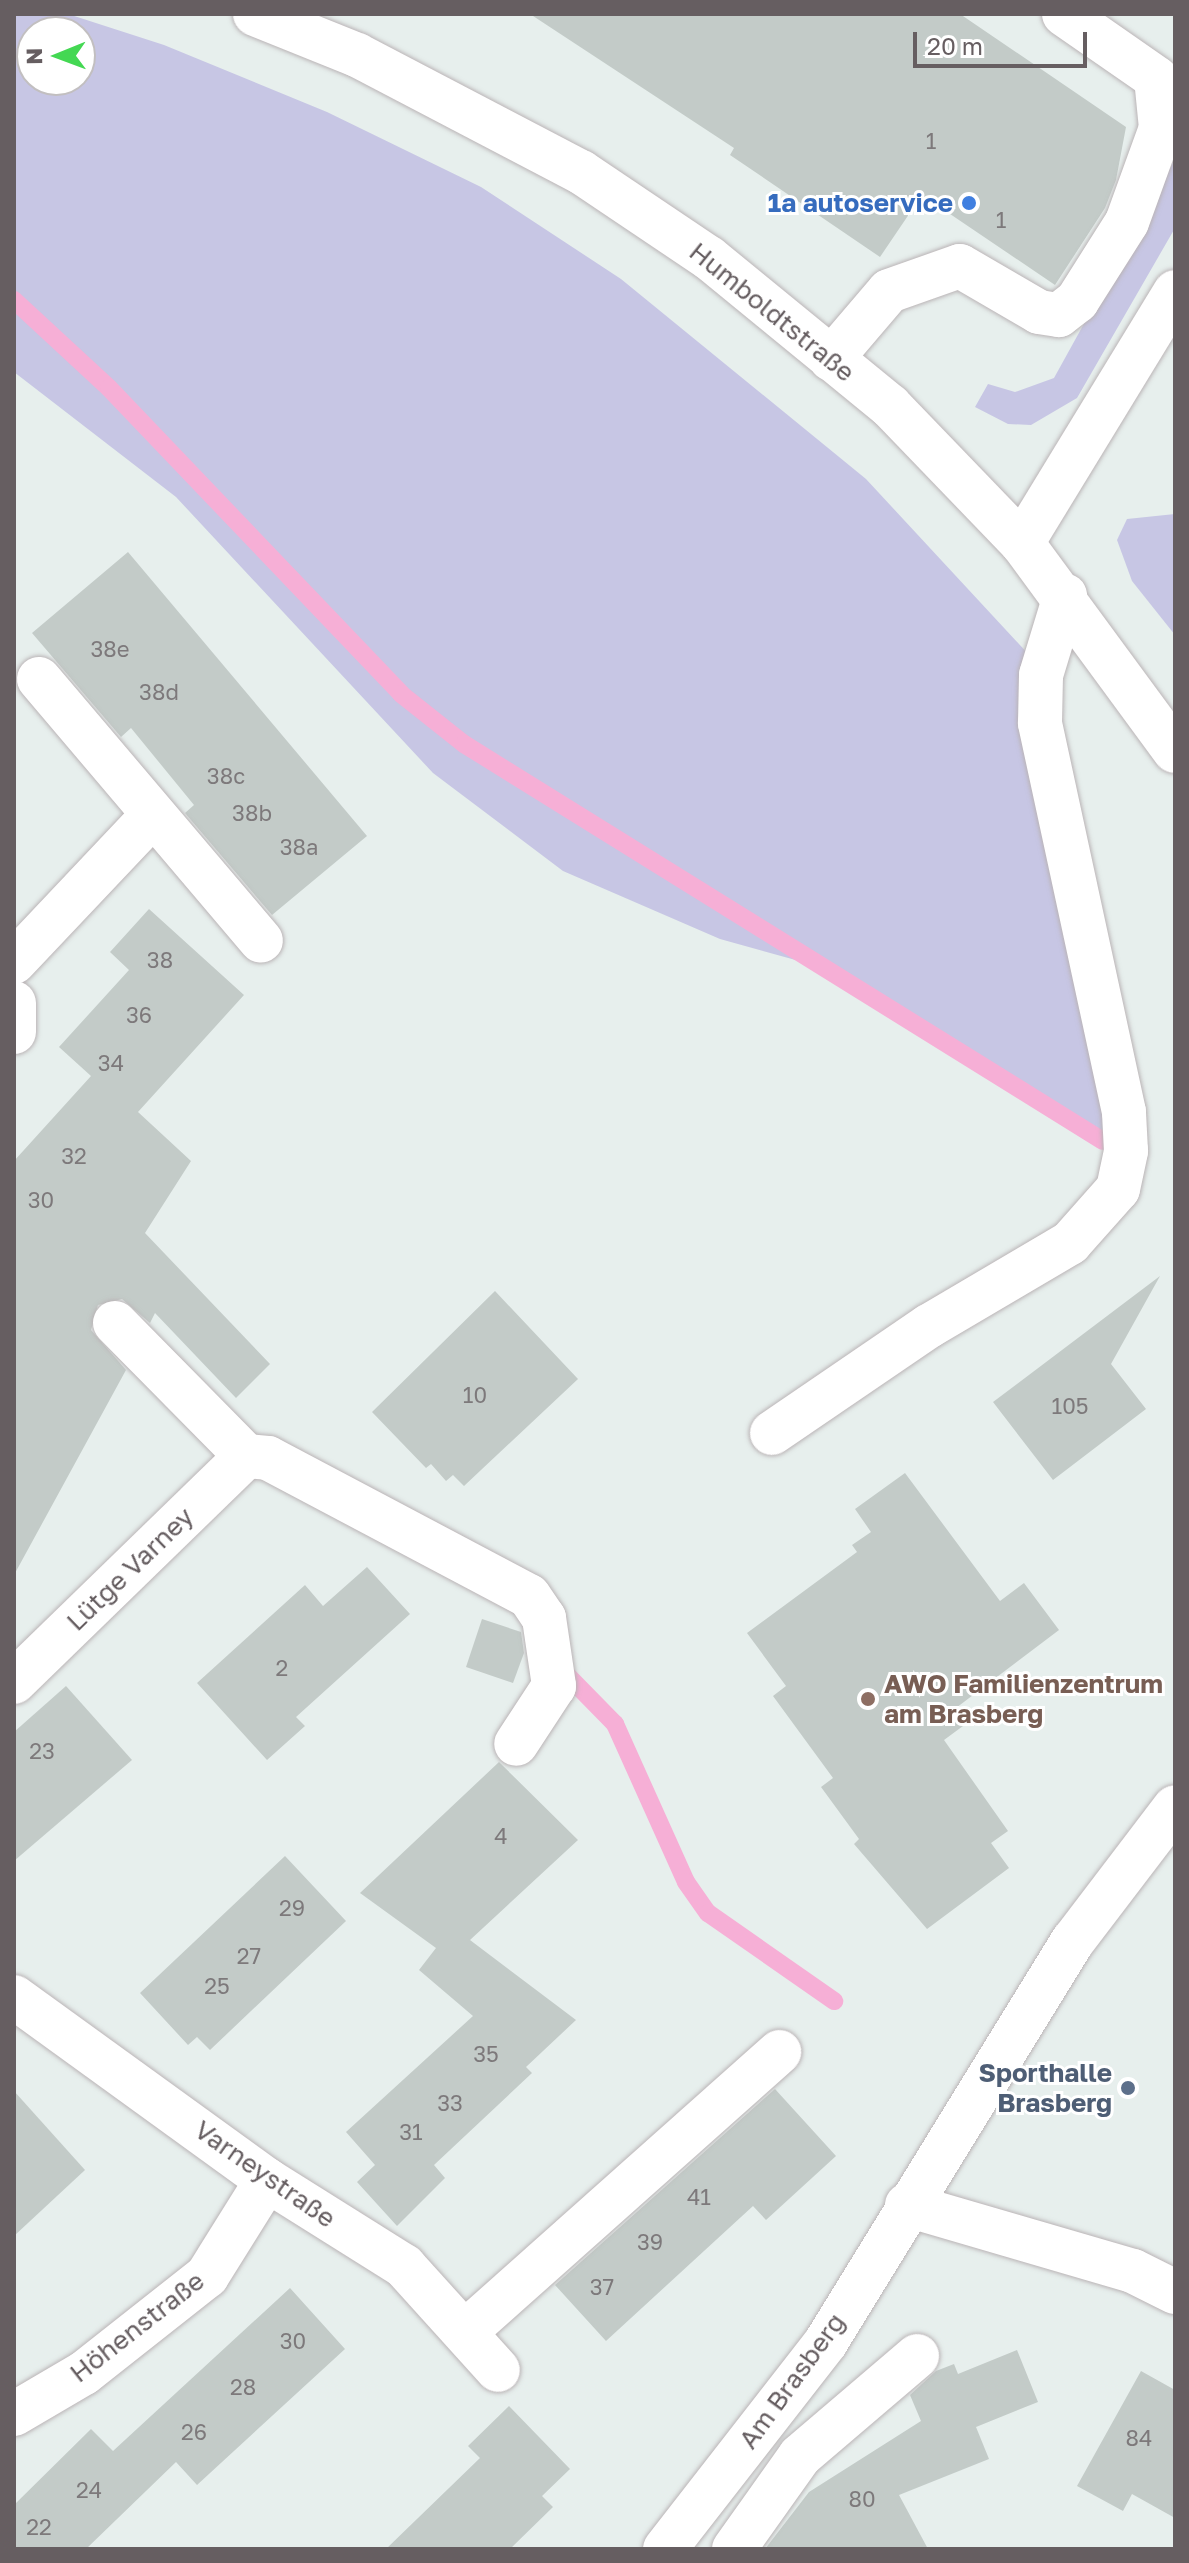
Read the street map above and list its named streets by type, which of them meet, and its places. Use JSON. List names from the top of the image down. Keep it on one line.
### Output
{"streets":{"street":["Humboldtstraße","Lütge Varney","Varneystraße","Höhenstraße","Am Brasberg"]},"crossings":[["Varneystraße","Höhenstraße"]],"places":["1a autoservice","AWO Familienzentrum am Brasberg","Sporthalle Brasberg"],"house_numbers":["1","1","38e","38d","38c","38b","38a","38","36","34","32","30","10","105","2","23","4","29","27","25","35","33","31","41","39","37","30","28","26","84","24","80","22"],"scale_bar":"20 m","north":"left"}
